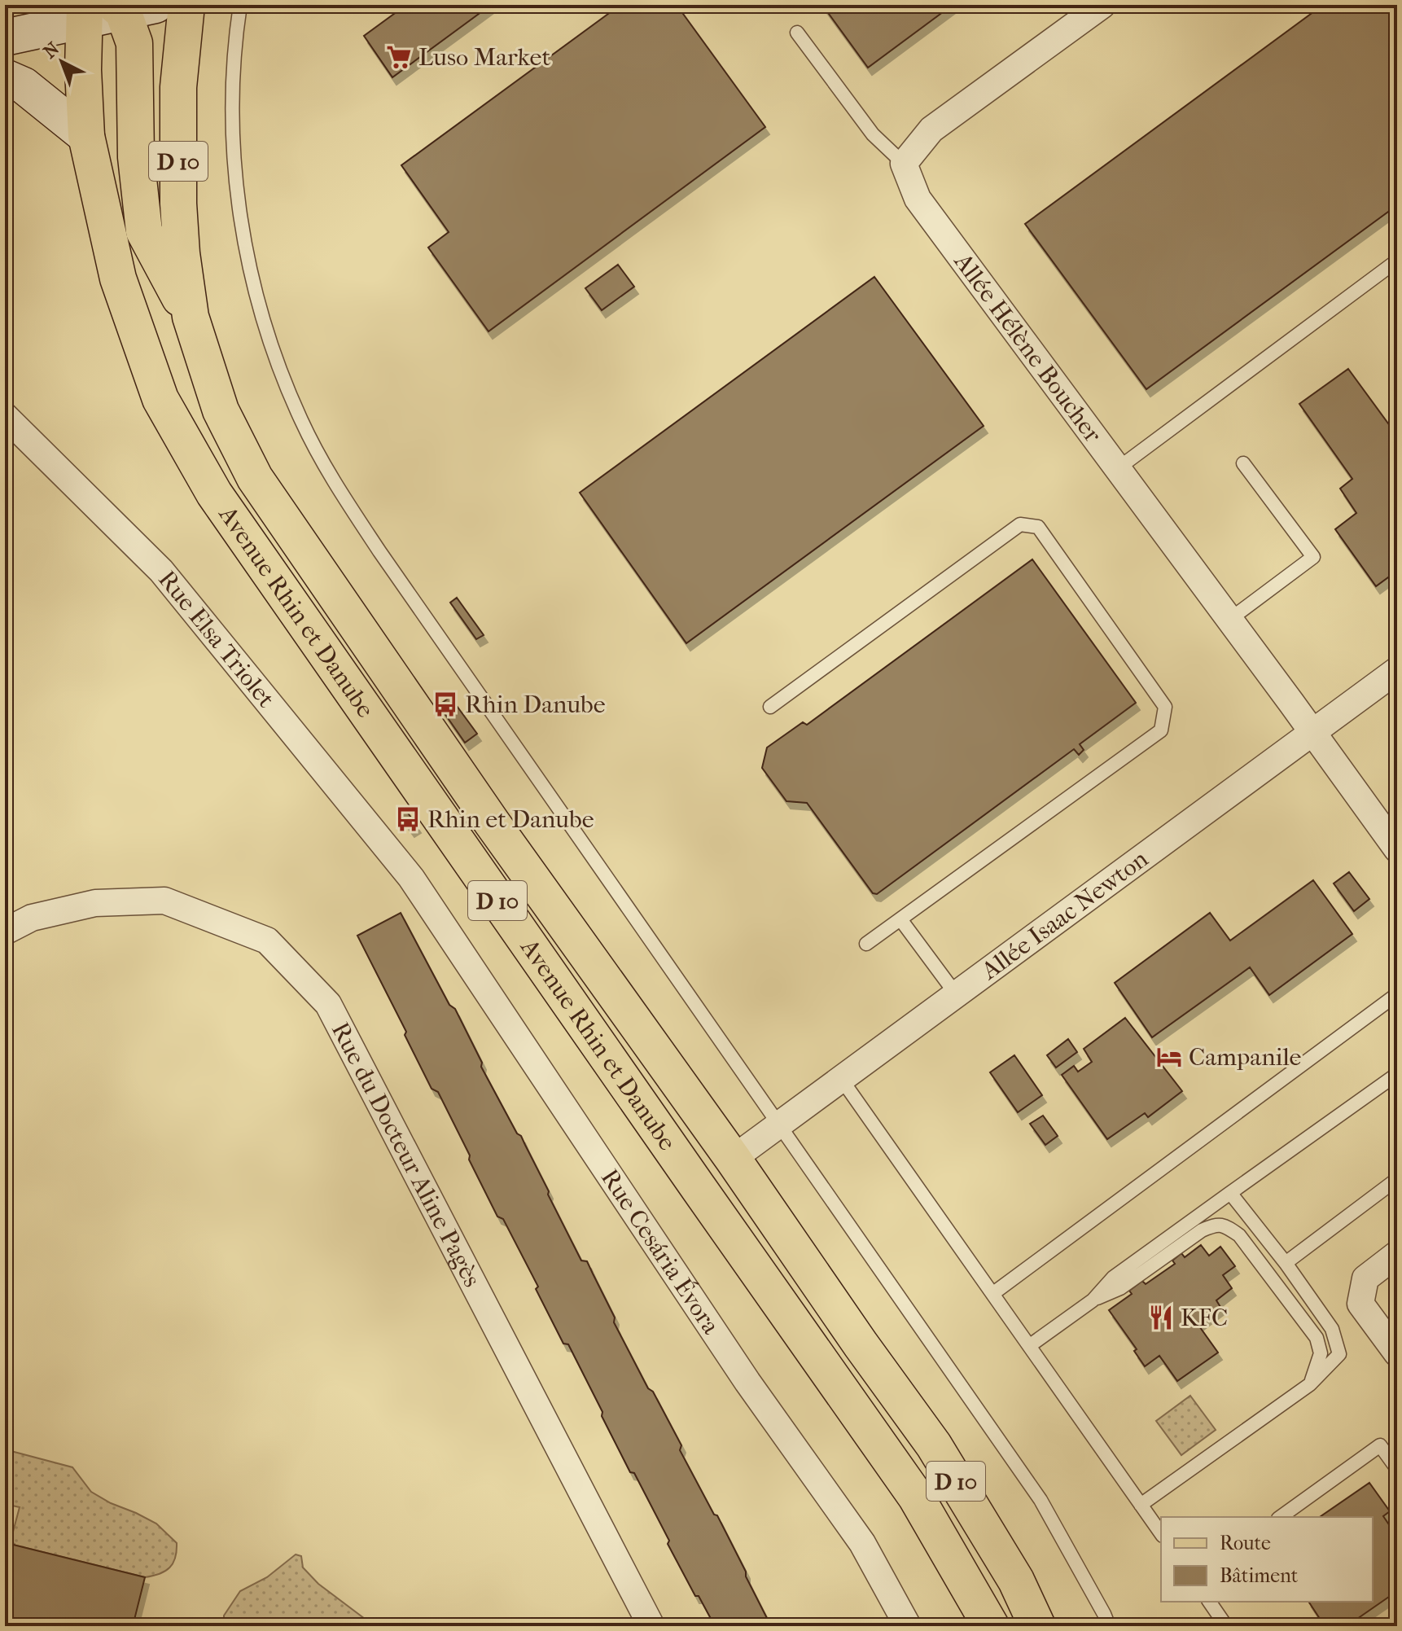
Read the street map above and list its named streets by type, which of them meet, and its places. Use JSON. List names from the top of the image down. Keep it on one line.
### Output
{"streets":{"main road":["D 10","Avenue Rhin et Danube"],"street":["Allée Hélène Boucher","Rue Elsa Triolet","Allée Isaac Newton","Rue du Docteur Aline Pagès","Rue Cesária Évora"]},"crossings":[["D 10","Avenue Rhin et Danube"],["Allée Hélène Boucher","Allée Isaac Newton"],["Avenue Rhin et Danube","Allée Isaac Newton"],["Rue Elsa Triolet","Rue Cesária Évora"]],"places":{"supermarket":["Luso Market"],"bus stop":["Rhin Danube","Rhin et Danube"],"hotel":["Campanile"],"restaurant":["KFC"]},"legend":["Route","Bâtiment"],"north":"top left"}
